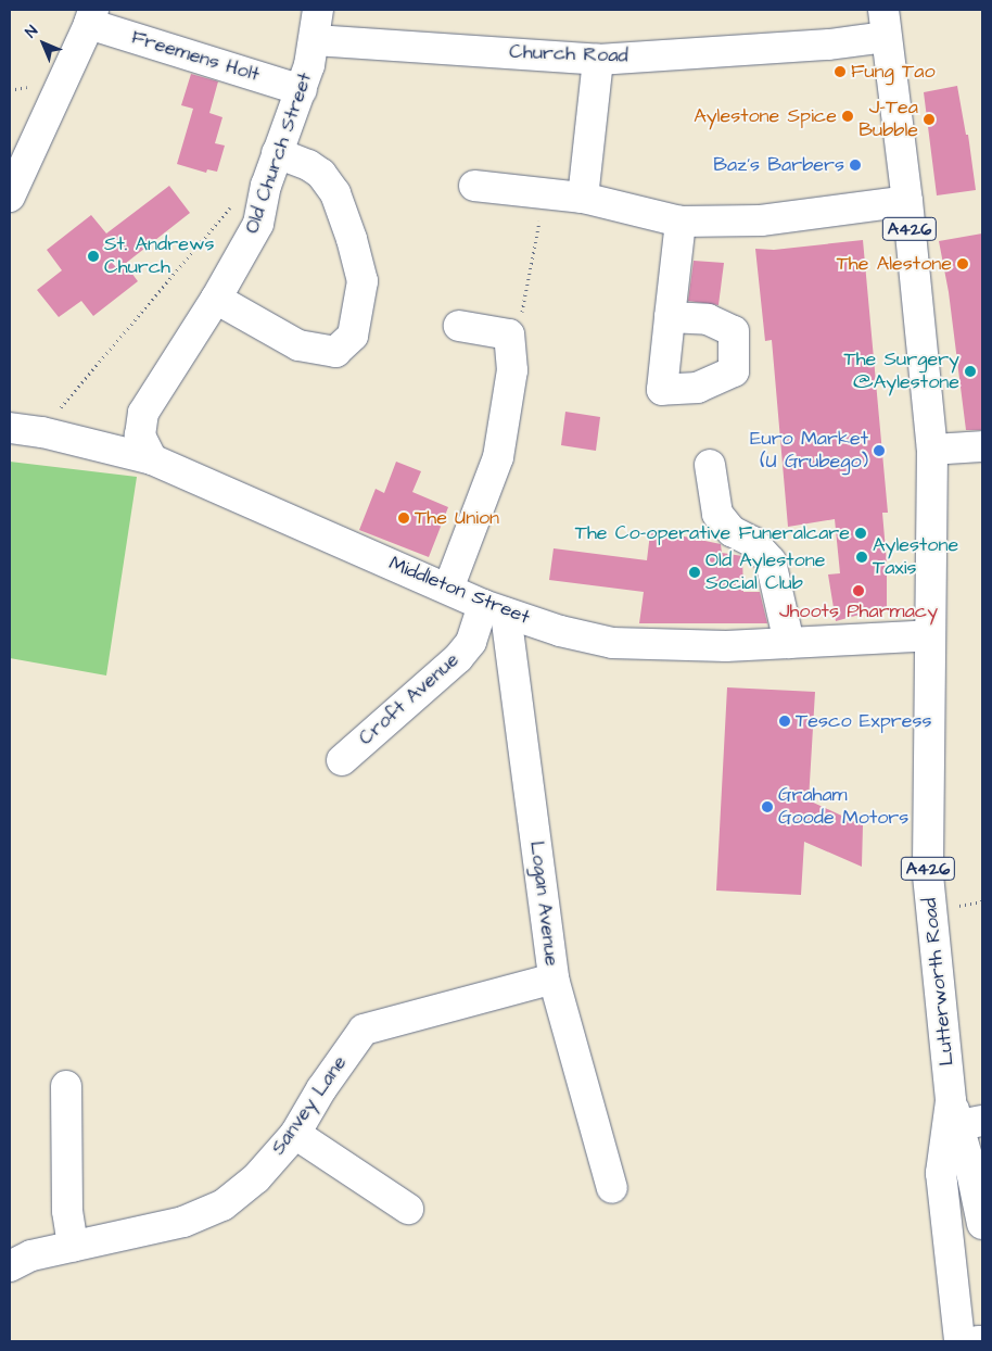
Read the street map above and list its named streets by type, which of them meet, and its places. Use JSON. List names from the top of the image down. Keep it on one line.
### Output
{"streets":{"street":["Church Road","Freemens Holt","Old Church Street","A426","Middleton Street","Croft Avenue","Logan Avenue","Lutterworth Road","Sanvey Lane"]},"crossings":[["Church Road","Old Church Street"],["Church Road","A426"],["Freemens Holt","Old Church Street"],["Old Church Street","Middleton Street"],["A426","Middleton Street"],["A426","Lutterworth Road"],["Middleton Street","Croft Avenue"],["Middleton Street","Logan Avenue"],["Middleton Street","Lutterworth Road"],["Croft Avenue","Logan Avenue"],["Logan Avenue","Sanvey Lane"]],"places":["Fung Tao","Aylestone Spice","J-Tea Bubble","Baz's Barbers","St. Andrews Church","The Alestone","The Surgery @Aylestone","Euro Market (U Grubego)","The Union","The Co-operative Funeralcare","Aylestone Taxis","Old Aylestone Social Club","Jhoots Pharmacy","Tesco Express","Graham Goode Motors"],"north":"top left"}
